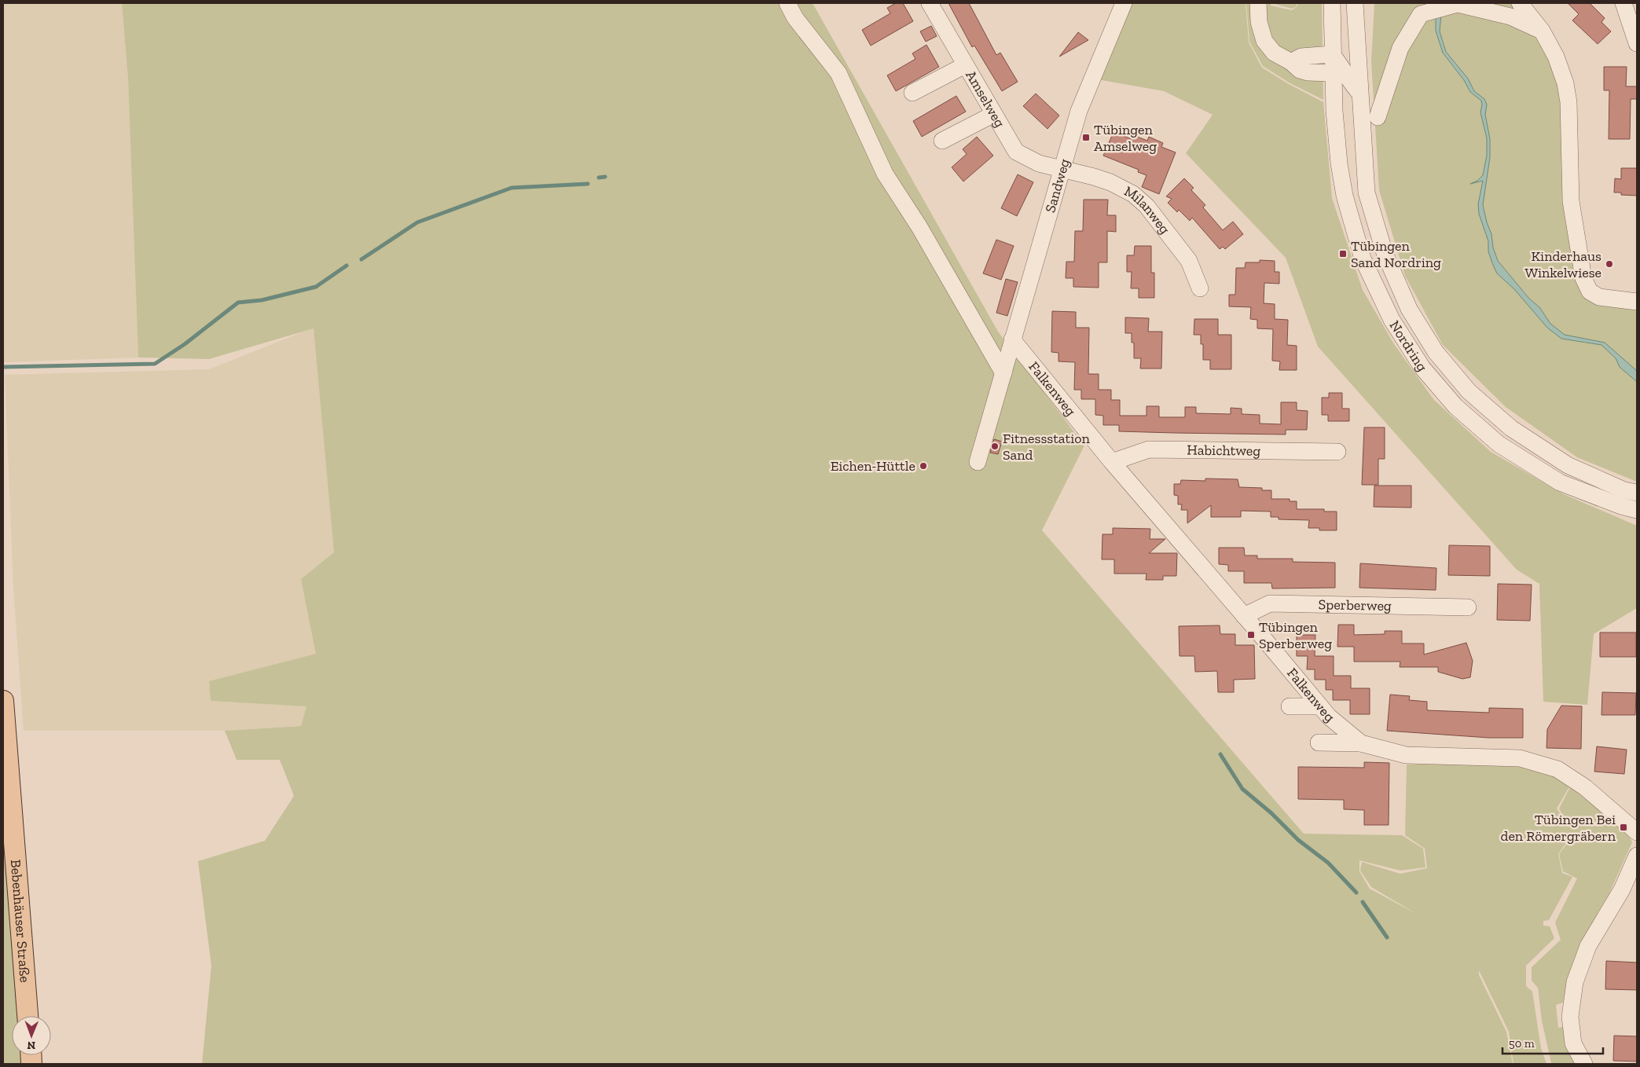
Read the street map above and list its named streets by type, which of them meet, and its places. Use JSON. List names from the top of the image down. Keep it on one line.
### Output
{"streets":{"main road":["Bebenhäuser Straße"],"street":["Amselweg","Sandweg","Milanweg","Nordring","Falkenweg","Habichtweg","Sperberweg"]},"crossings":[["Amselweg","Sandweg"],["Amselweg","Milanweg"],["Sandweg","Milanweg"],["Sandweg","Falkenweg"],["Falkenweg","Habichtweg"],["Falkenweg","Sperberweg"]],"places":{"transit":["Tübingen Amselweg","Tübingen Sand Nordring","Tübingen Sperberweg","Tübingen Bei den Römergräbern"],"other":["Kinderhaus Winkelwiese","Fitnessstation Sand","Eichen-Hüttle"]},"scale_bar":"50 m","north":"bottom"}
